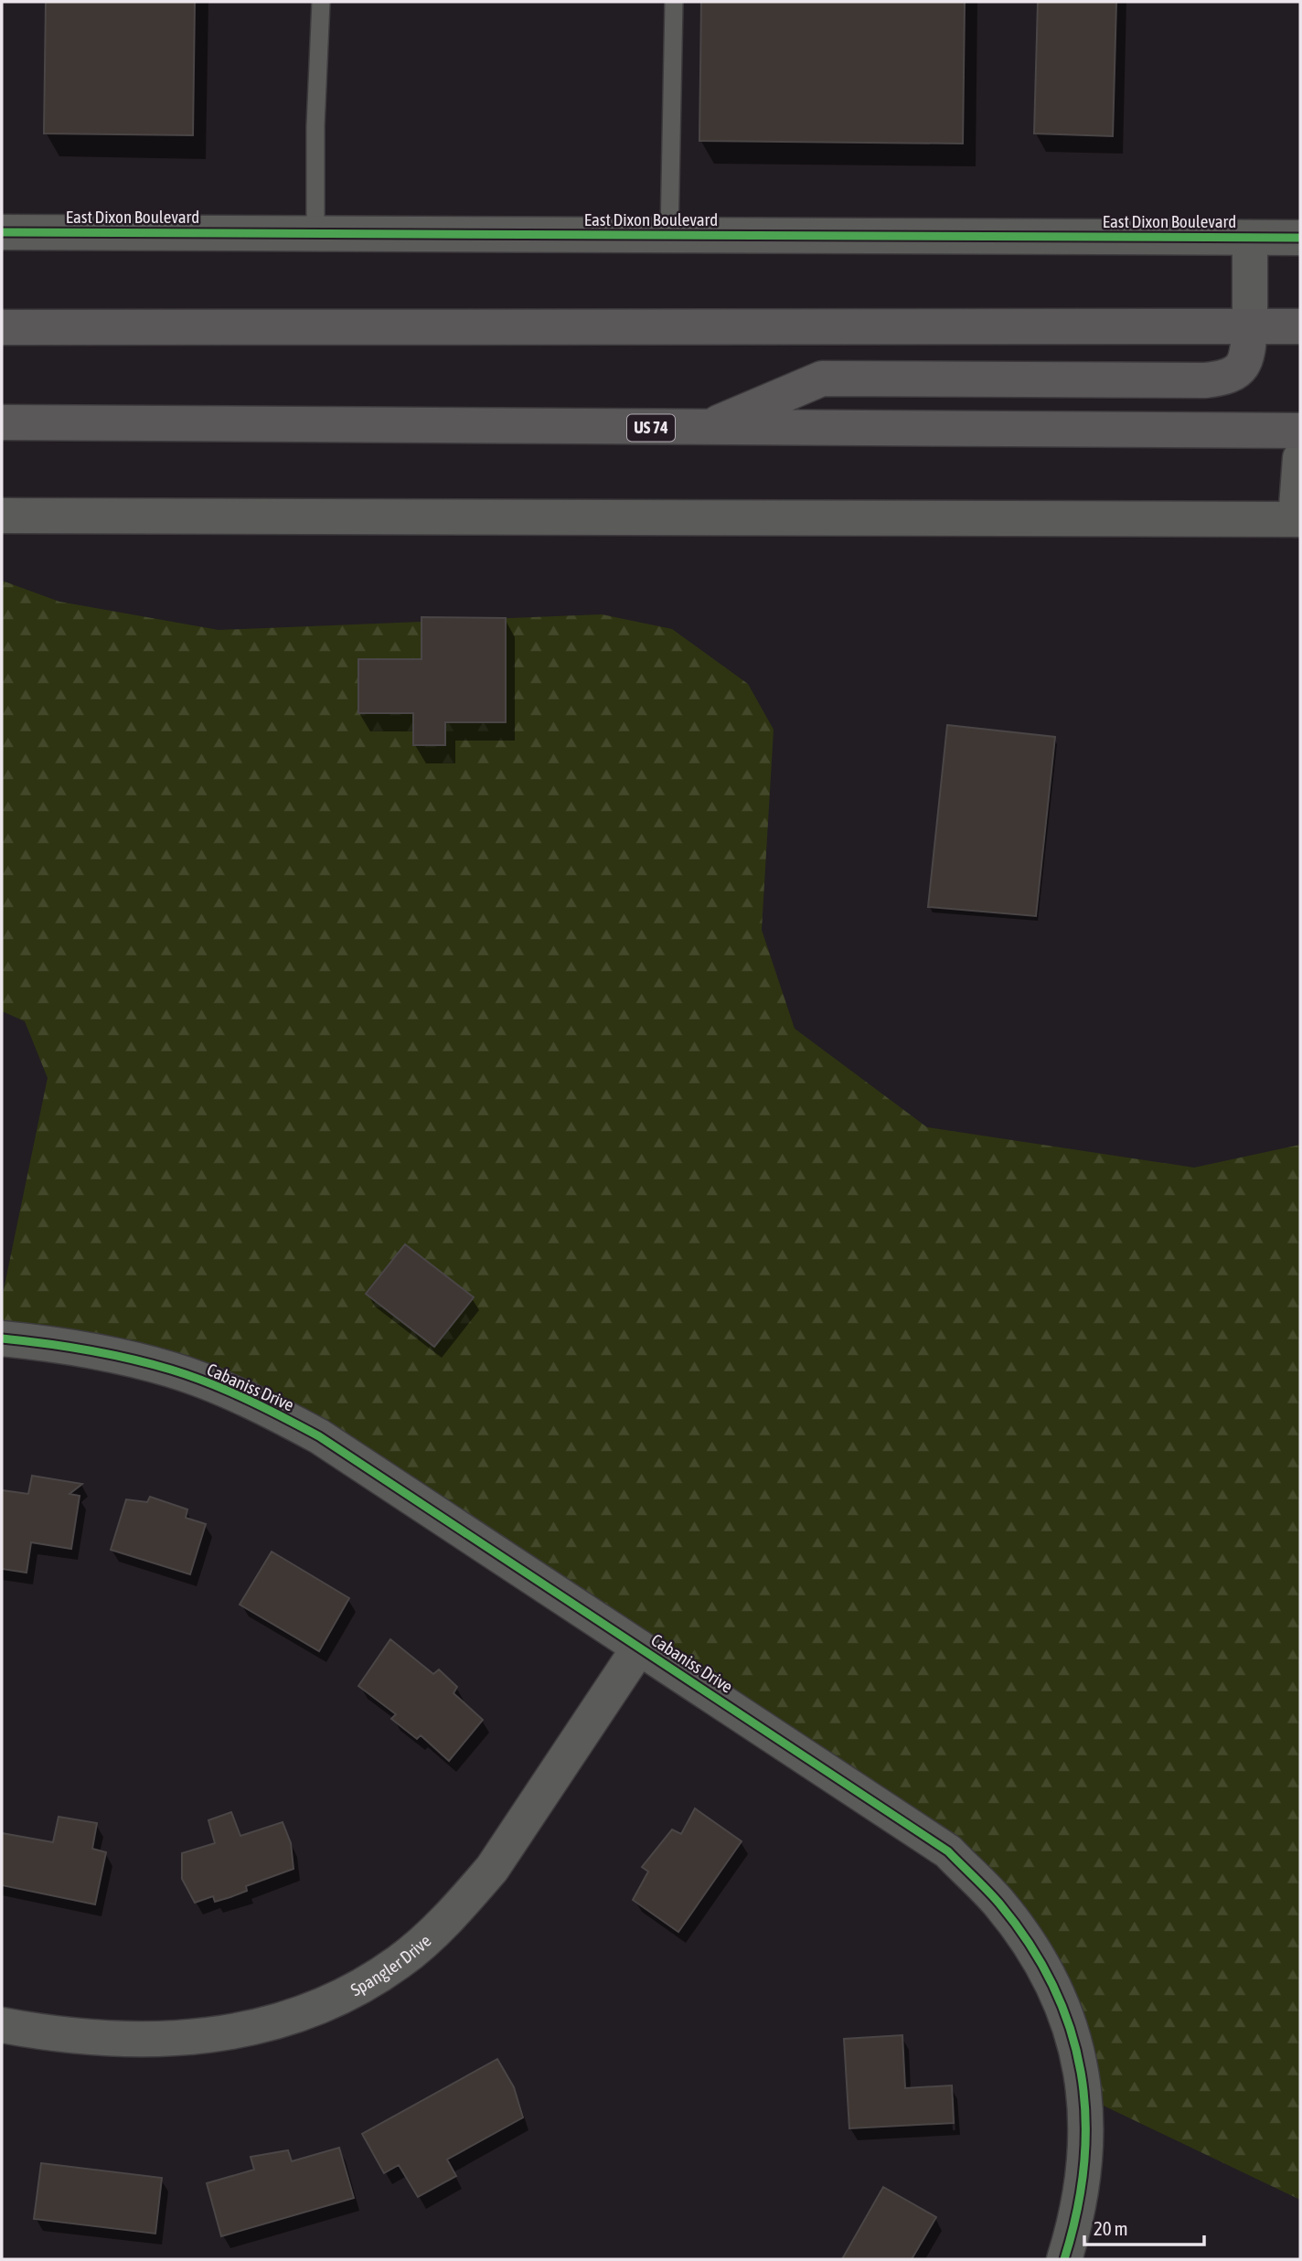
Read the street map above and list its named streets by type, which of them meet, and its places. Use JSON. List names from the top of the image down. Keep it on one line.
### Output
{"streets":{"highway":["US 74"],"street":["East Dixon Boulevard","Cabaniss Drive","Spangler Drive"]},"crossings":[["Cabaniss Drive","Spangler Drive"]],"scale_bar":"20 m"}
